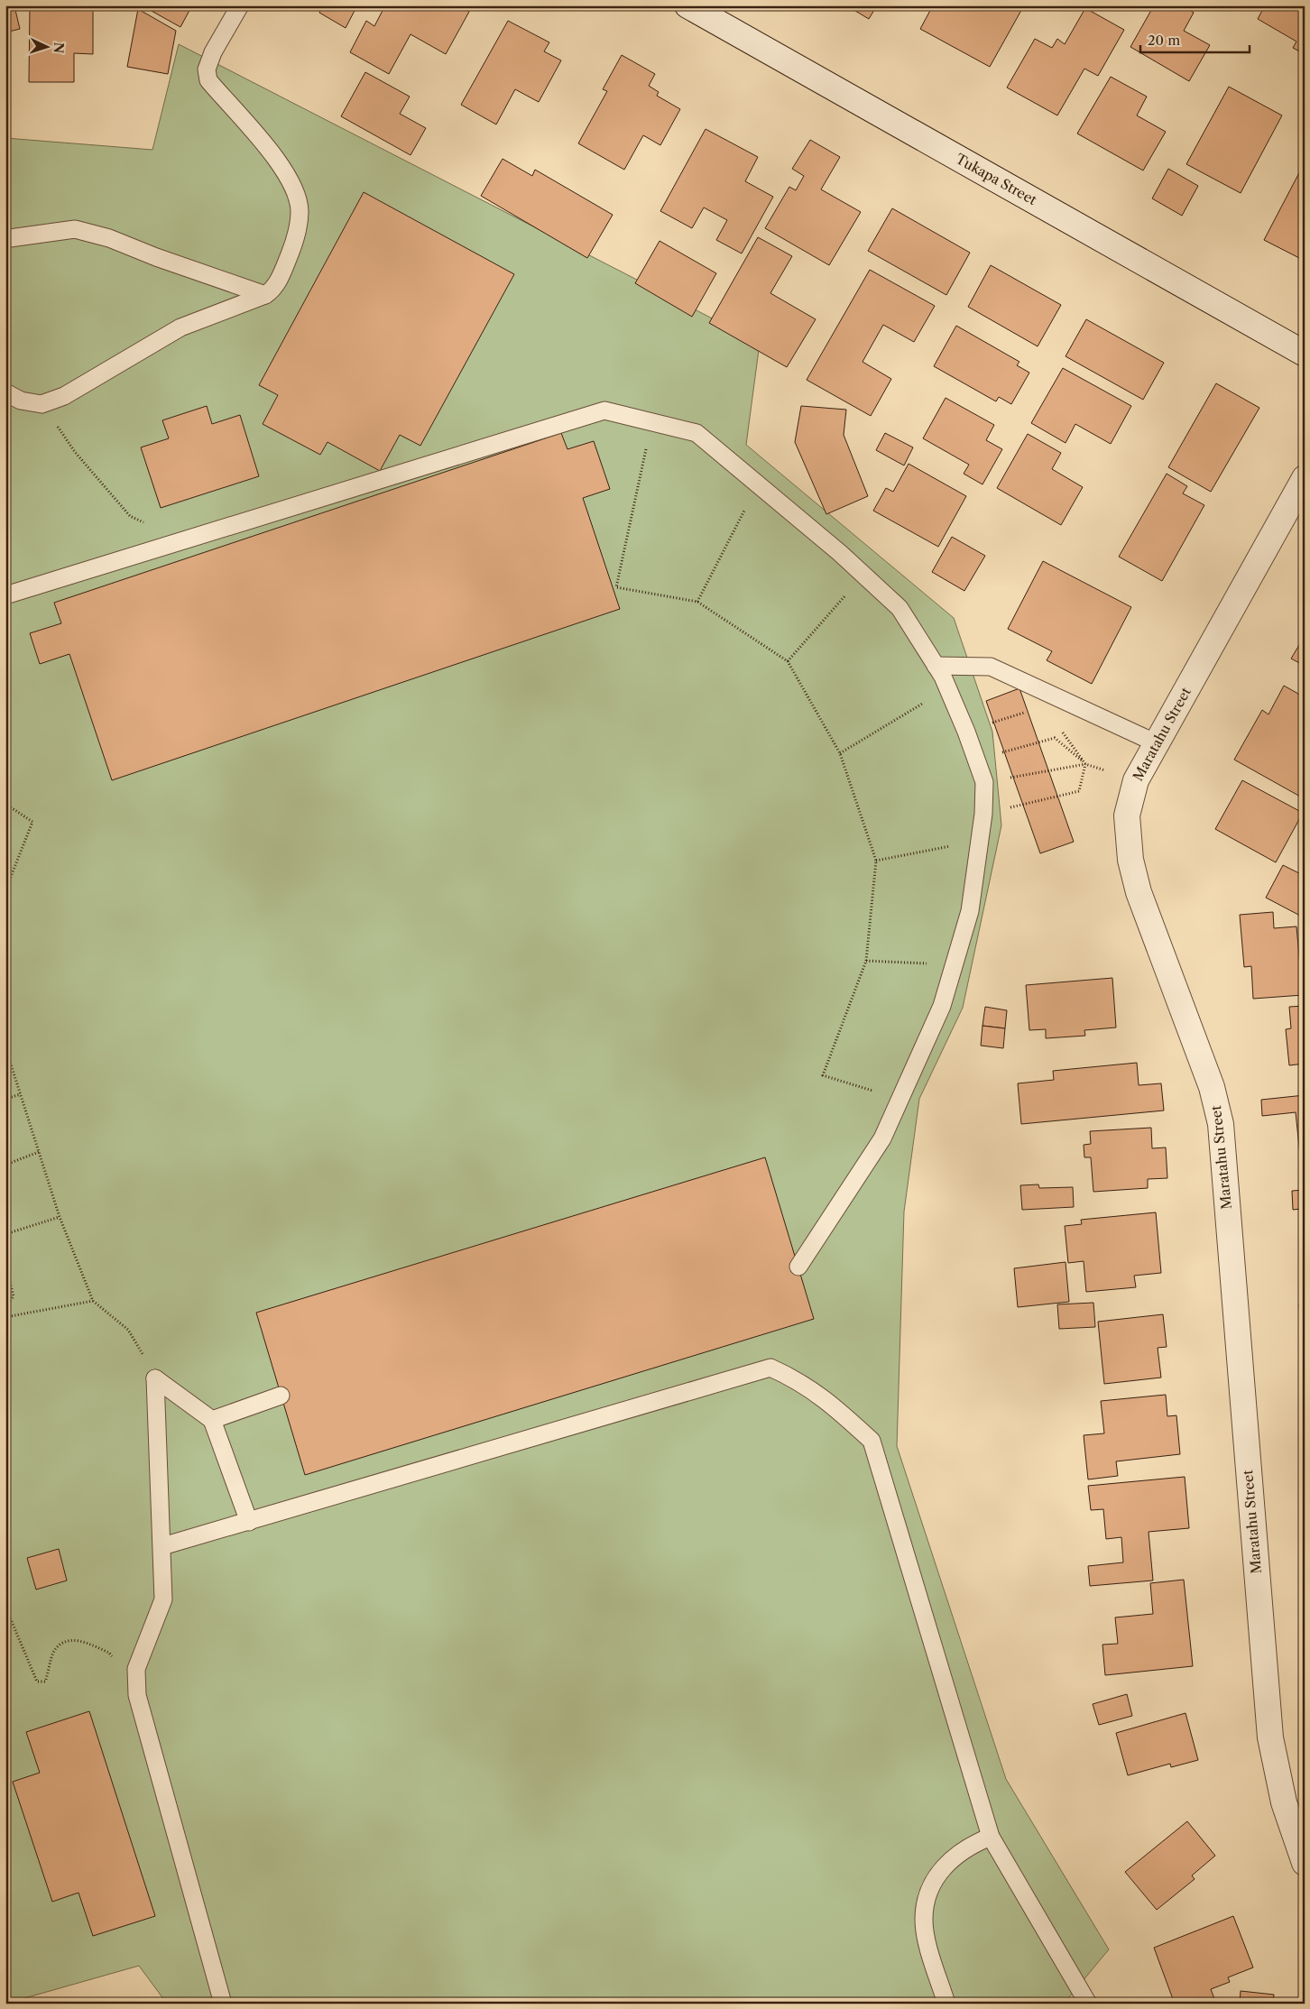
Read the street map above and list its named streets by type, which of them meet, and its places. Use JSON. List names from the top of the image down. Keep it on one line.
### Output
{"streets":{"street":["Tukapa Street","Maratahu Street"]},"scale_bar":"20 m","north":"right"}
